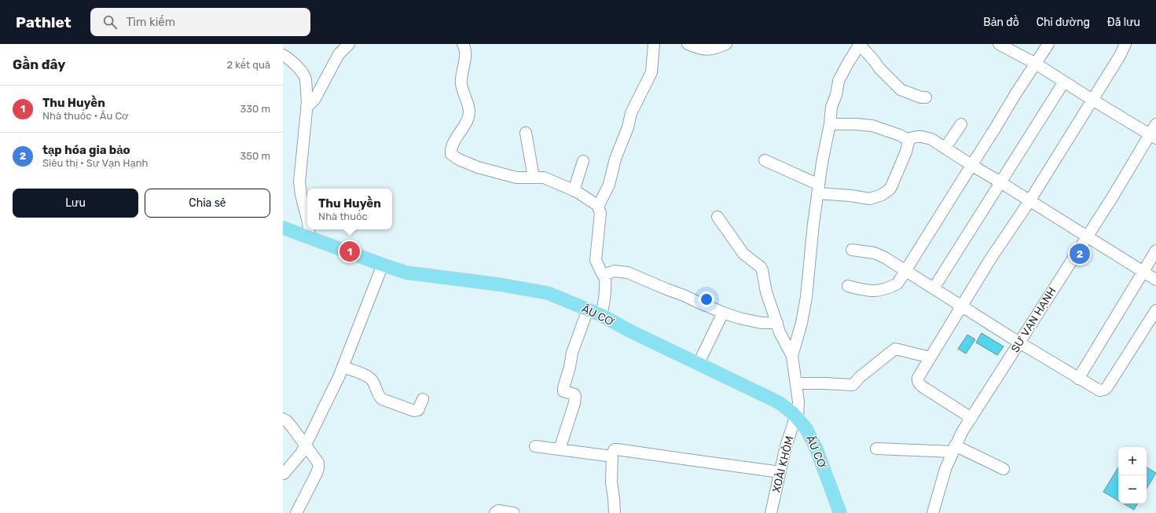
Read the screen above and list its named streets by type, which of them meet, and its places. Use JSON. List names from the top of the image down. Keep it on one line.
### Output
{"streets":{"main road":["ÂU CƠ"],"street":["SƯ VẠN HẠNH","XOÀI KHÒM"]},"crossings":[["ÂU CƠ","XOÀI KHÒM"]],"page":{"header":"Pathlet","search":"Tìm kiếm","nav":["Bản đồ","Chỉ đường","Đã lưu"],"heading":["Gần đây","2 kết quả"],"list":[{"mark":"1","name":"Thu Huyền","note":"Nhà thuốc · Âu Cơ","value":"330 m"},{"mark":"2","name":"tạp hóa gia bảo","note":"Siêu thị · Sư Vạn Hạnh","value":"350 m"}],"buttons":["Lưu","Chia sẻ"],"popup":["Thu Huyền","Nhà thuốc"],"pins":["1","2"],"map_buttons":["+","−"]}}
